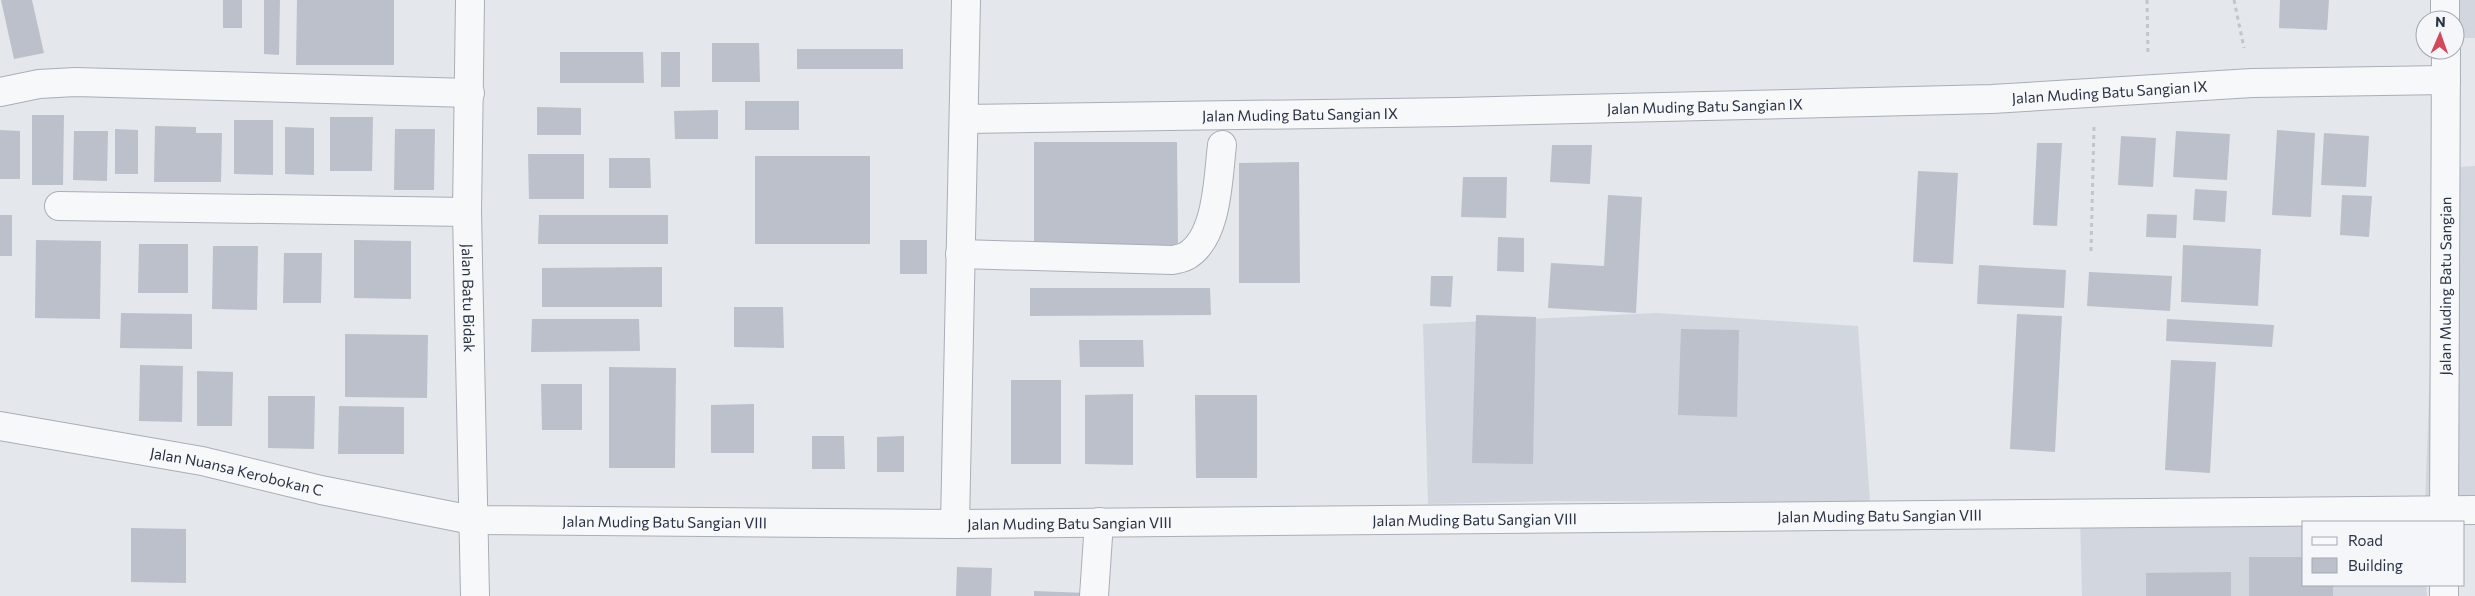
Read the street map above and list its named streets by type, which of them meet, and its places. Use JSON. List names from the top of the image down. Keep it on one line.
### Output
{"streets":{"street":["Jalan Muding Batu Sangian IX","Jalan Muding Batu Sangian","Jalan Batu Bidak","Jalan Nuansa Kerobokan C","Jalan Muding Batu Sangian VIII"]},"crossings":[["Jalan Muding Batu Sangian IX","Jalan Muding Batu Sangian"],["Jalan Muding Batu Sangian","Jalan Muding Batu Sangian VIII"],["Jalan Batu Bidak","Jalan Nuansa Kerobokan C"],["Jalan Batu Bidak","Jalan Muding Batu Sangian VIII"],["Jalan Nuansa Kerobokan C","Jalan Muding Batu Sangian VIII"]],"legend":["Road","Building"],"north":"top"}
